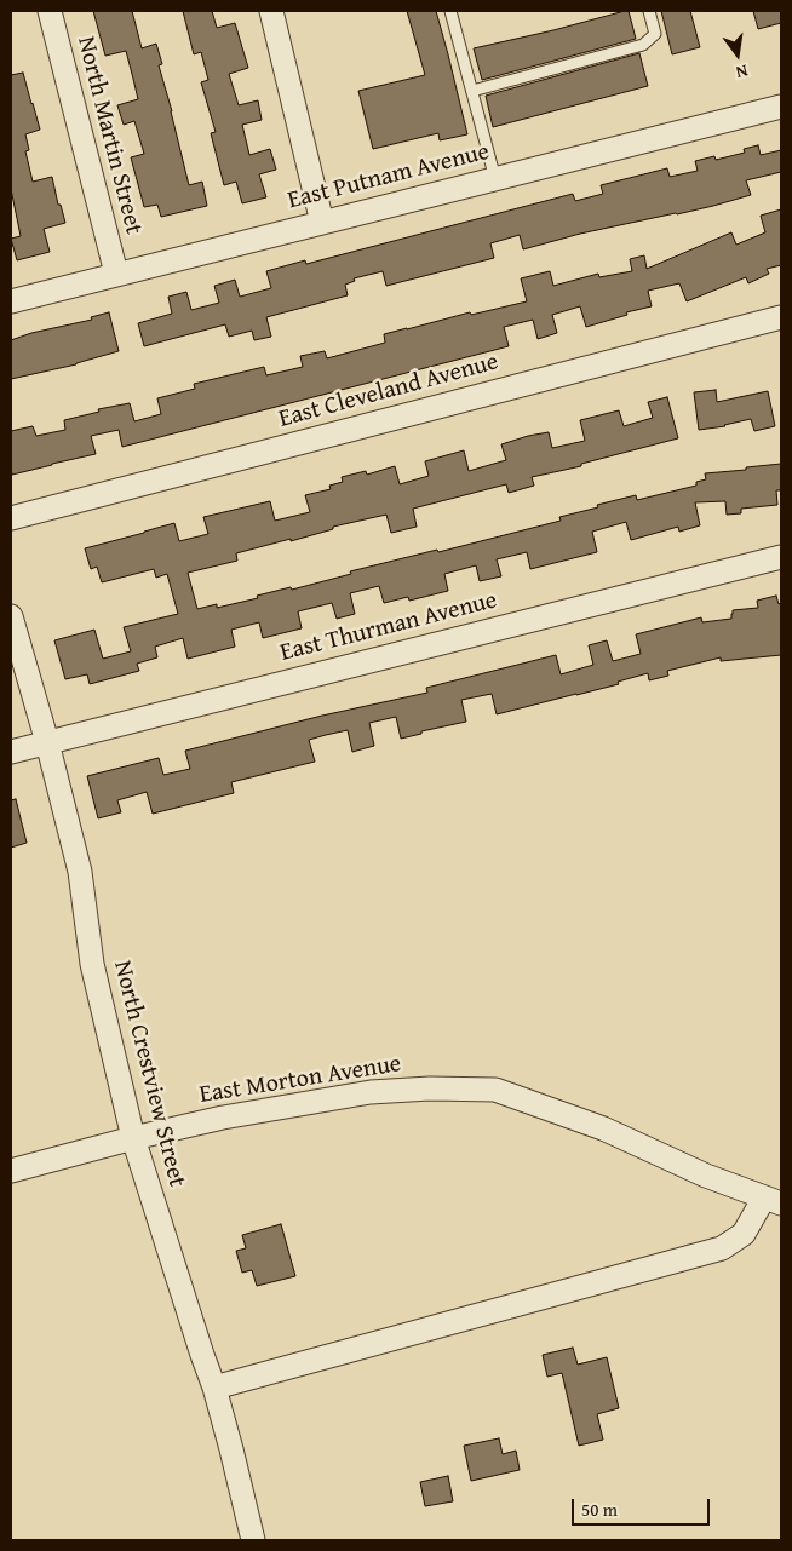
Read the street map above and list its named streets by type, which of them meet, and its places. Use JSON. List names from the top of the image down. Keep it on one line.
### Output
{"streets":{"street":["North Martin Street","East Putnam Avenue","East Cleveland Avenue","East Thurman Avenue","North Crestview Street","East Morton Avenue"]},"crossings":[["North Martin Street","East Putnam Avenue"],["East Thurman Avenue","North Crestview Street"],["North Crestview Street","East Morton Avenue"]],"scale_bar":"50 m","north":"bottom"}
